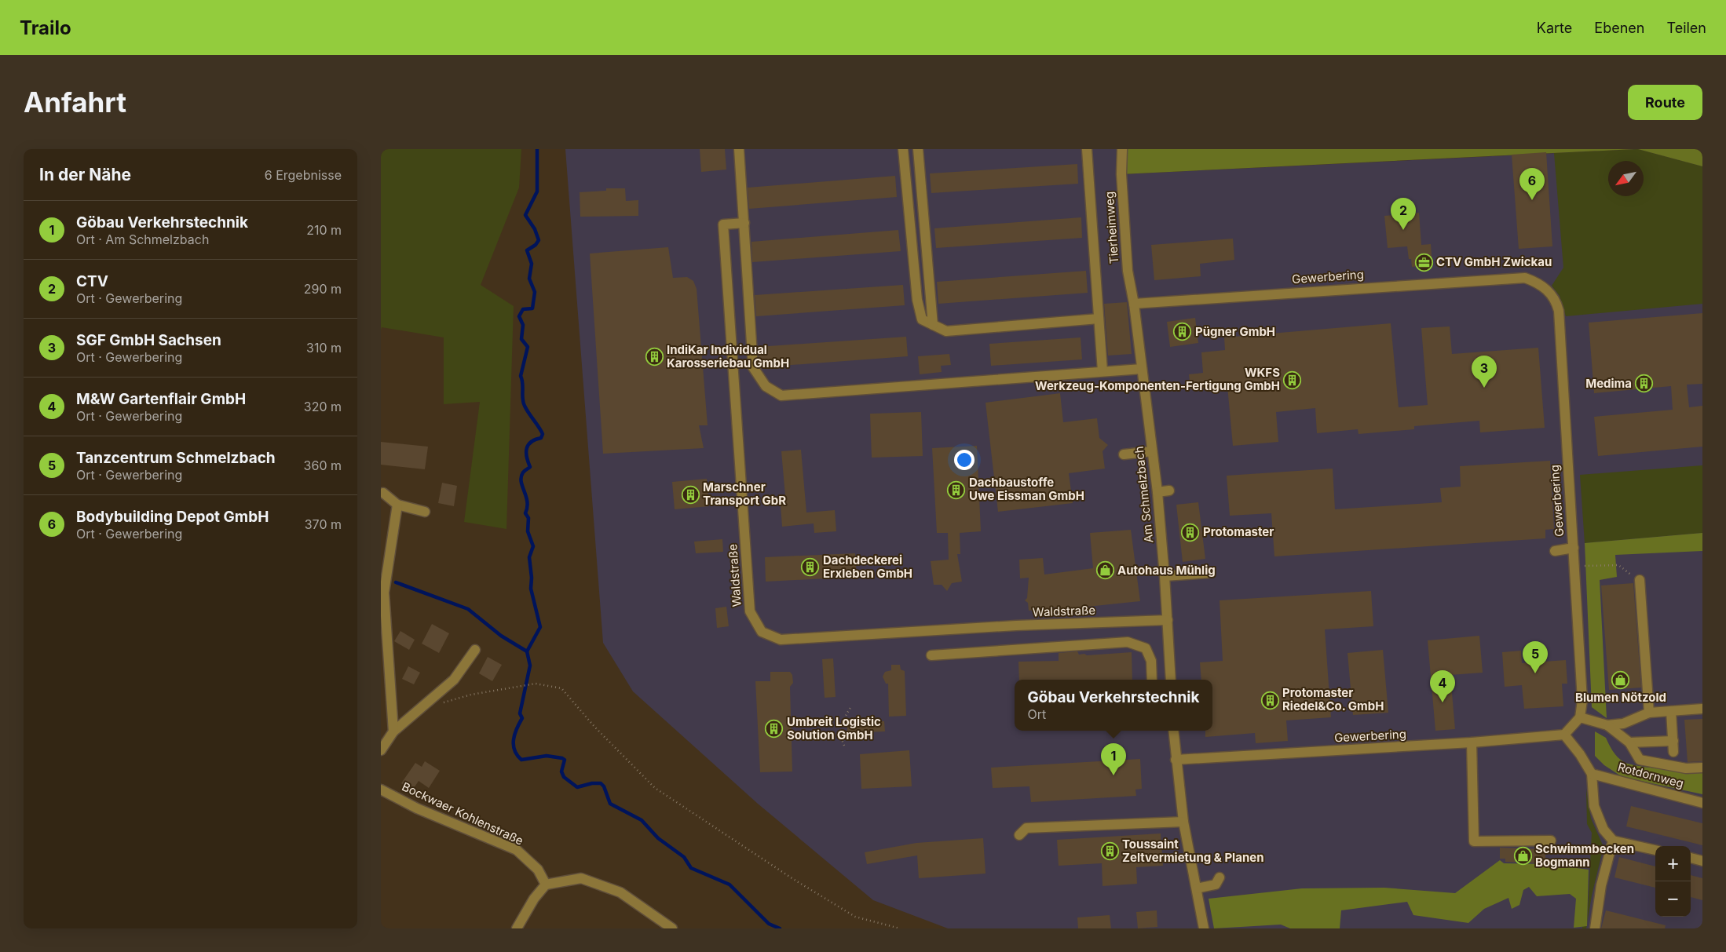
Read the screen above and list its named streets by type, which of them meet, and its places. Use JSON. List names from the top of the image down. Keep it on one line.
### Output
{"streets":{"street":["Tierheimweg","Gewerbering","Am Schmelzbach","Waldstraße","Rotdornweg","Bockwaer Kohlenstraße"]},"crossings":[["Tierheimweg","Gewerbering"],["Tierheimweg","Am Schmelzbach"],["Gewerbering","Am Schmelzbach"],["Am Schmelzbach","Waldstraße"]],"places":{"office":["CTV GmbH Zwickau"],"building":["Pügner GmbH","IndiKar Individual Karosseriebau GmbH","WKFS Werkzeug-Komponenten-Fertigung GmbH","Medima","Dachbaustoffe Uwe Eissman GmbH","Marschner Transport GbR","Protomaster","Dachdeckerei Erxleben GmbH","Protomaster Riedel&Co. GmbH","Umbreit Logistic Solution GmbH","Toussaint Zeltvermietung & Planen"],"shop":["Autohaus Mühlig","Blumen Nötzold","Schwimmbecken Bogmann"]},"north":"bottom left","page":{"header":"Trailo","nav":["Karte","Ebenen","Teilen"],"buttons":"Route","title":"Anfahrt","heading":["In der Nähe","6 Ergebnisse"],"pins":["6","2","3","5","4","1"],"list":[{"mark":"1","name":"Göbau Verkehrstechnik","note":"Ort · Am Schmelzbach","value":"210 m"},{"mark":"2","name":"CTV","note":"Ort · Gewerbering","value":"290 m"},{"mark":"3","name":"SGF GmbH Sachsen","note":"Ort · Gewerbering","value":"310 m"},{"mark":"4","name":"M&W Gartenflair GmbH","note":"Ort · Gewerbering","value":"320 m"},{"mark":"5","name":"Tanzcentrum Schmelzbach","note":"Ort · Gewerbering","value":"360 m"},{"mark":"6","name":"Bodybuilding Depot GmbH","note":"Ort · Gewerbering","value":"370 m"}],"popup":["Göbau Verkehrstechnik","Ort"],"map_buttons":["+","−"]}}
